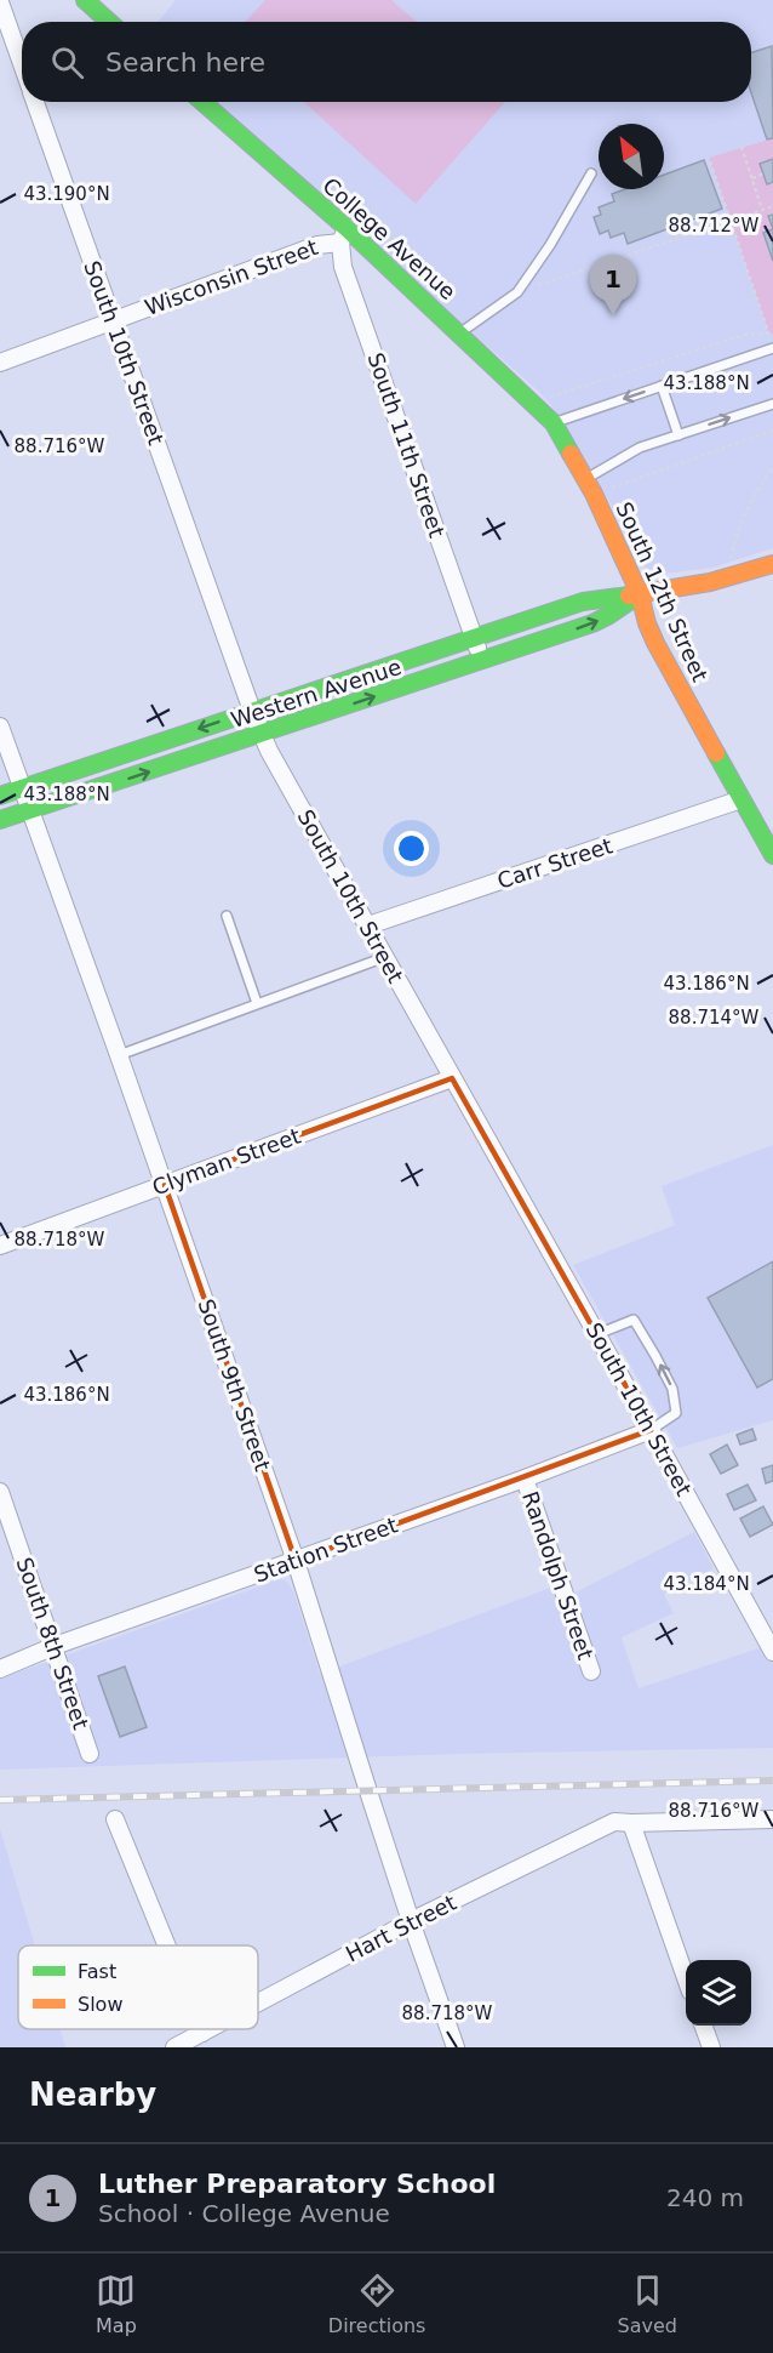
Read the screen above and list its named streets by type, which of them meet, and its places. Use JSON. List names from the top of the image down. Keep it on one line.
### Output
{"streets":{"street":["College Avenue","Wisconsin Street","South 10th Street","South 11th Street","South 12th Street","Western Avenue","Carr Street","Clyman Street","South 9th Street","Station Street","Randolph Street","South 8th Street","Hart Street"]},"crossings":[["College Avenue","Wisconsin Street"],["College Avenue","South 11th Street"],["College Avenue","South 12th Street"],["Wisconsin Street","South 10th Street"],["Wisconsin Street","South 11th Street"],["South 10th Street","Western Avenue"],["South 10th Street","Carr Street"],["South 10th Street","Clyman Street"],["South 10th Street","Station Street"],["South 11th Street","Western Avenue"],["South 12th Street","Western Avenue"],["South 12th Street","Carr Street"],["Western Avenue","South 9th Street"],["Clyman Street","South 9th Street"],["South 9th Street","Station Street"],["South 9th Street","Hart Street"],["Station Street","Randolph Street"],["Station Street","South 8th Street"]],"legend":["Fast","Slow"],"north":"top left","page":{"search":"Search here","pins":"1","heading":"Nearby","list":[{"mark":"1","name":"Luther Preparatory School","note":"School · College Avenue","value":"240 m"}],"nav":["Map","Directions","Saved"]},"coordinates":["43.190°N","88.712°W","43.188°N","88.716°W","43.186°N","88.714°W","88.718°W","43.184°N"]}
